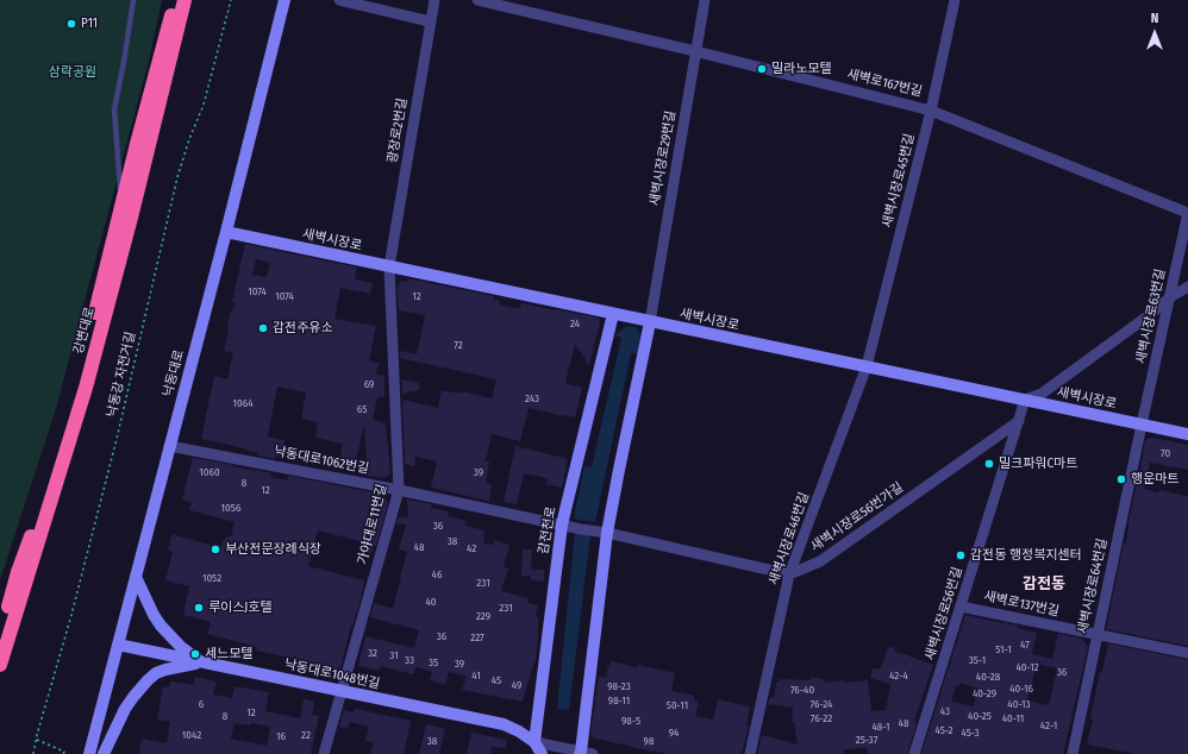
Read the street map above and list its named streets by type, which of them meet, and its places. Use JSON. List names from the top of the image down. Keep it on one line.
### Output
{"streets":{"highway":["강변대로"],"street":["새벽로167번길","광장로2번길","새벽시장로29번길","새벽시장로45번길","새벽시장로","새벽시장로63번길","낙동대로","낙동대로1062번길","새벽시장로56번가길","가야대로11번길","감전천로","새벽시장로46번길","새벽시장로64번길","새벽로137번길","새벽시장로56번길","낙동대로1048번길"],"path":["낙동강 자전거길"]},"crossings":[["새벽로167번길","새벽시장로29번길"],["새벽로167번길","새벽시장로45번길"],["새벽로167번길","새벽시장로63번길"],["광장로2번길","새벽시장로"],["광장로2번길","가야대로11번길"],["새벽시장로29번길","새벽시장로"],["새벽시장로45번길","새벽시장로"],["새벽시장로45번길","새벽시장로46번길"],["새벽시장로","새벽시장로63번길"],["새벽시장로","낙동대로"],["새벽시장로","가야대로11번길"],["새벽시장로","감전천로"],["새벽시장로","새벽시장로46번길"],["새벽시장로","새벽시장로64번길"],["새벽시장로","새벽시장로56번길"],["새벽시장로63번길","새벽시장로64번길"],["낙동대로","낙동대로1062번길"],["낙동대로","낙동대로1048번길"],["낙동대로1062번길","가야대로11번길"],["낙동대로1062번길","감전천로"],["새벽시장로56번가길","새벽시장로46번길"],["새벽시장로56번가길","새벽시장로56번길"],["가야대로11번길","낙동대로1048번길"],["감전천로","낙동대로1048번길"],["새벽시장로64번길","새벽로137번길"],["새벽로137번길","새벽시장로56번길"]],"districts":["감전동"],"parks":["삼락공원"],"places":["P11","밀라노모텔","감전주유소","밀크파워C마트","행운마트","부산전문장례식장","감전동 행정복지센터","루이스J호텔","세느모텔"],"house_numbers":["1074","1074","12","24","72","69","243","1064","65","70","1060","39","8","12","1056","36","38","48","42","46","1052","231","40","231","229","36","227","47","51-1","32","31","33","35-1","35","39","40-12","36","41","42-4","40-28","45","49","98-23","40-16","76-40","40-29","98-11","6","76-24","40-13","50-11","43","12","8","40-25","76-22","40-11","98-5","48","42-1","48-1","45-2","94","45-3","1042","22","16","25-37","38","98"],"north":"top"}
